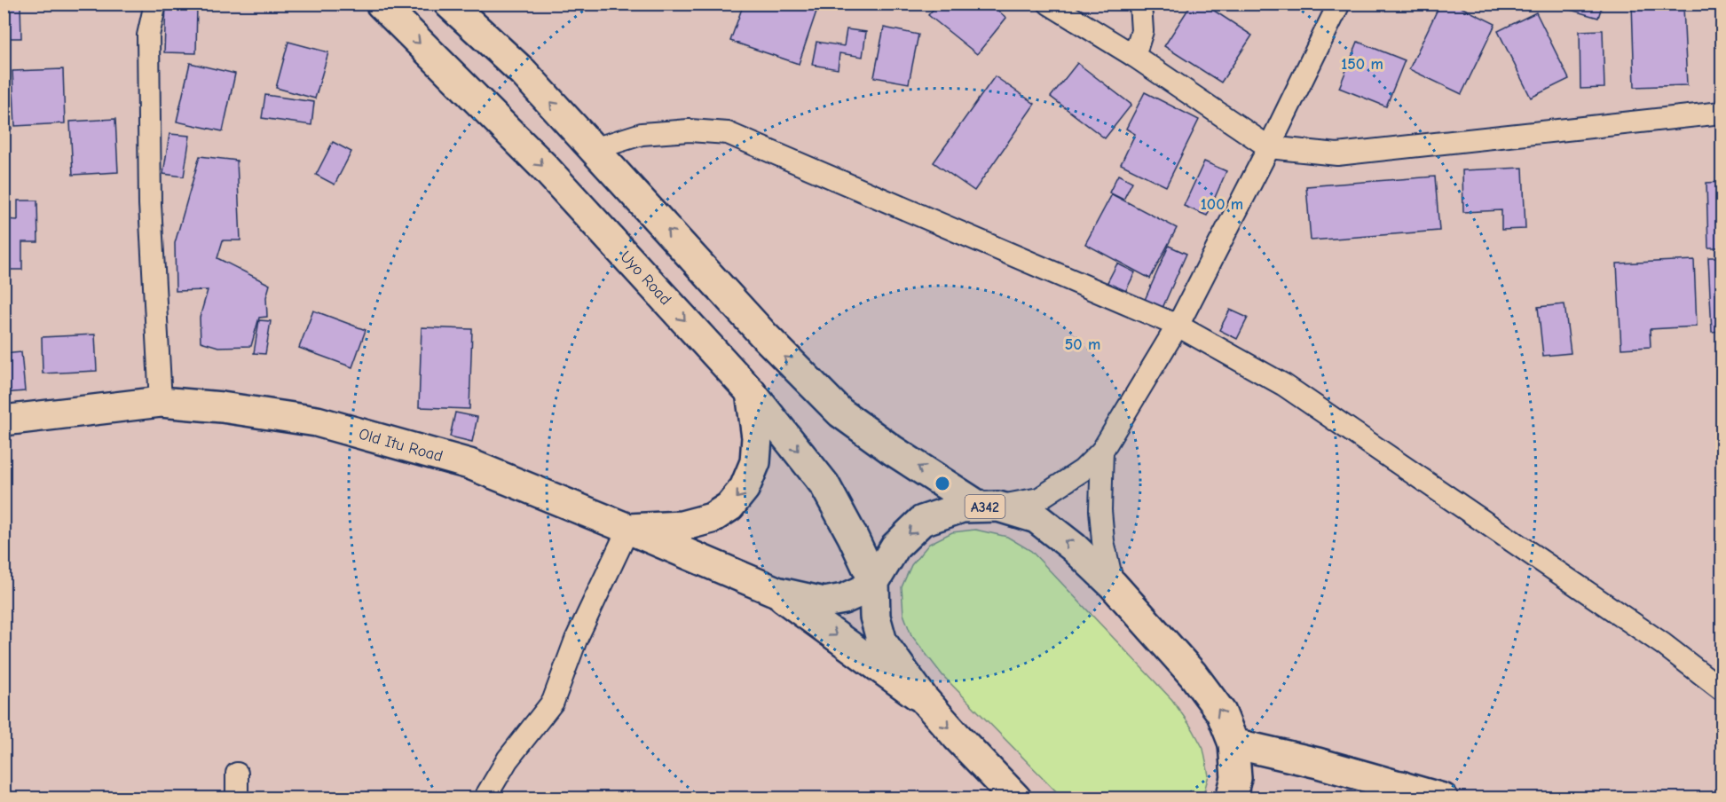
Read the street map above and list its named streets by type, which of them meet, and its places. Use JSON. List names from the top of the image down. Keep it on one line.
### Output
{"streets":{"main road":["Uyo Road","Old Itu Road","A342"]},"crossings":[["Uyo Road","A342"]],"rings":["150 m","100 m","50 m"]}
